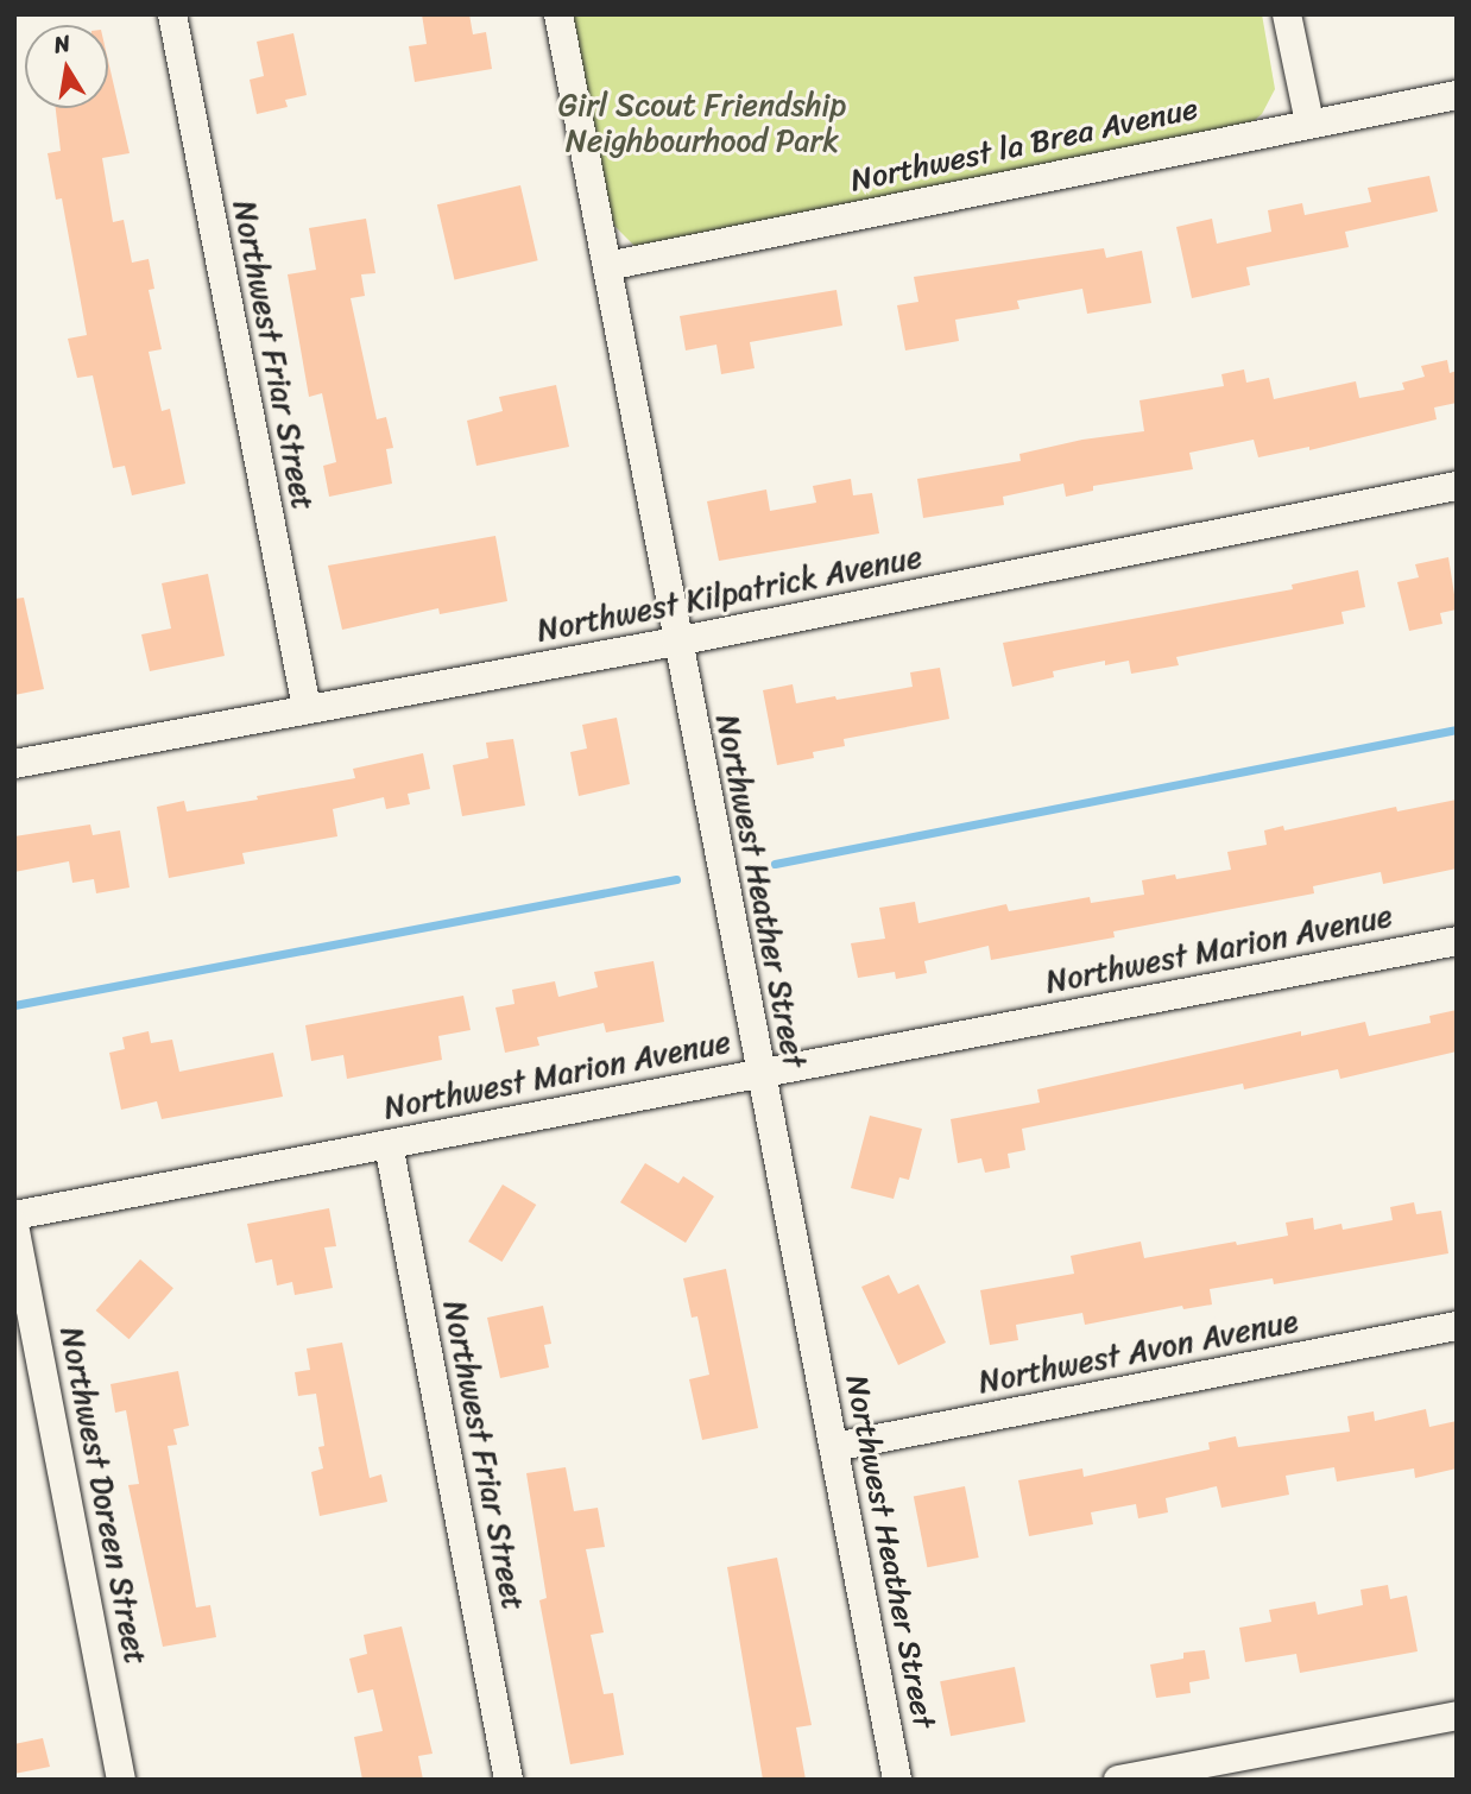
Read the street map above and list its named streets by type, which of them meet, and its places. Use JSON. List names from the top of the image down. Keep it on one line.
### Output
{"streets":{"street":["Northwest la Brea Avenue","Northwest Friar Street","Northwest Kilpatrick Avenue","Northwest Heather Street","Northwest Marion Avenue","Northwest Avon Avenue","Northwest Doreen Street"]},"crossings":[["Northwest la Brea Avenue","Northwest Heather Street"],["Northwest Friar Street","Northwest Kilpatrick Avenue"],["Northwest Friar Street","Northwest Marion Avenue"],["Northwest Kilpatrick Avenue","Northwest Heather Street"],["Northwest Heather Street","Northwest Marion Avenue"],["Northwest Heather Street","Northwest Avon Avenue"]],"parks":["Girl Scout Friendship Neighbourhood Park"],"north":"top"}
